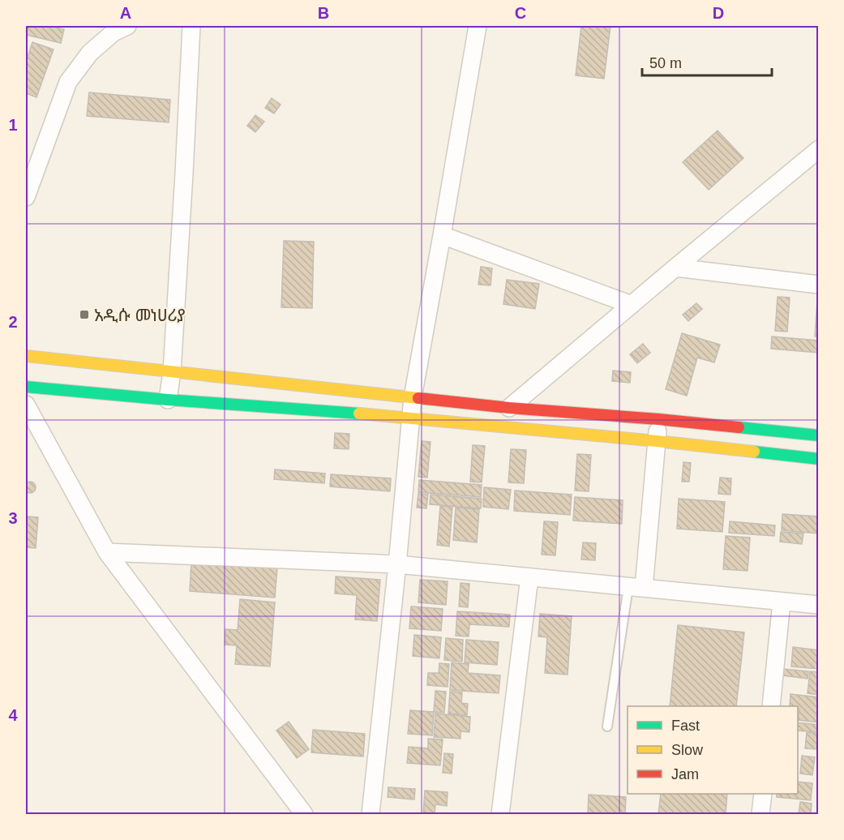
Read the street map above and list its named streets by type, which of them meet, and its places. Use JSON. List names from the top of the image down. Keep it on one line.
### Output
{"places":{"transit":["አዲሱ መነሀሪያ"]},"legend":["Fast","Slow","Jam"],"scale_bar":"50 m","grid":{"columns":["A","B","C","D"],"rows":["1","2","3","4"]}}
